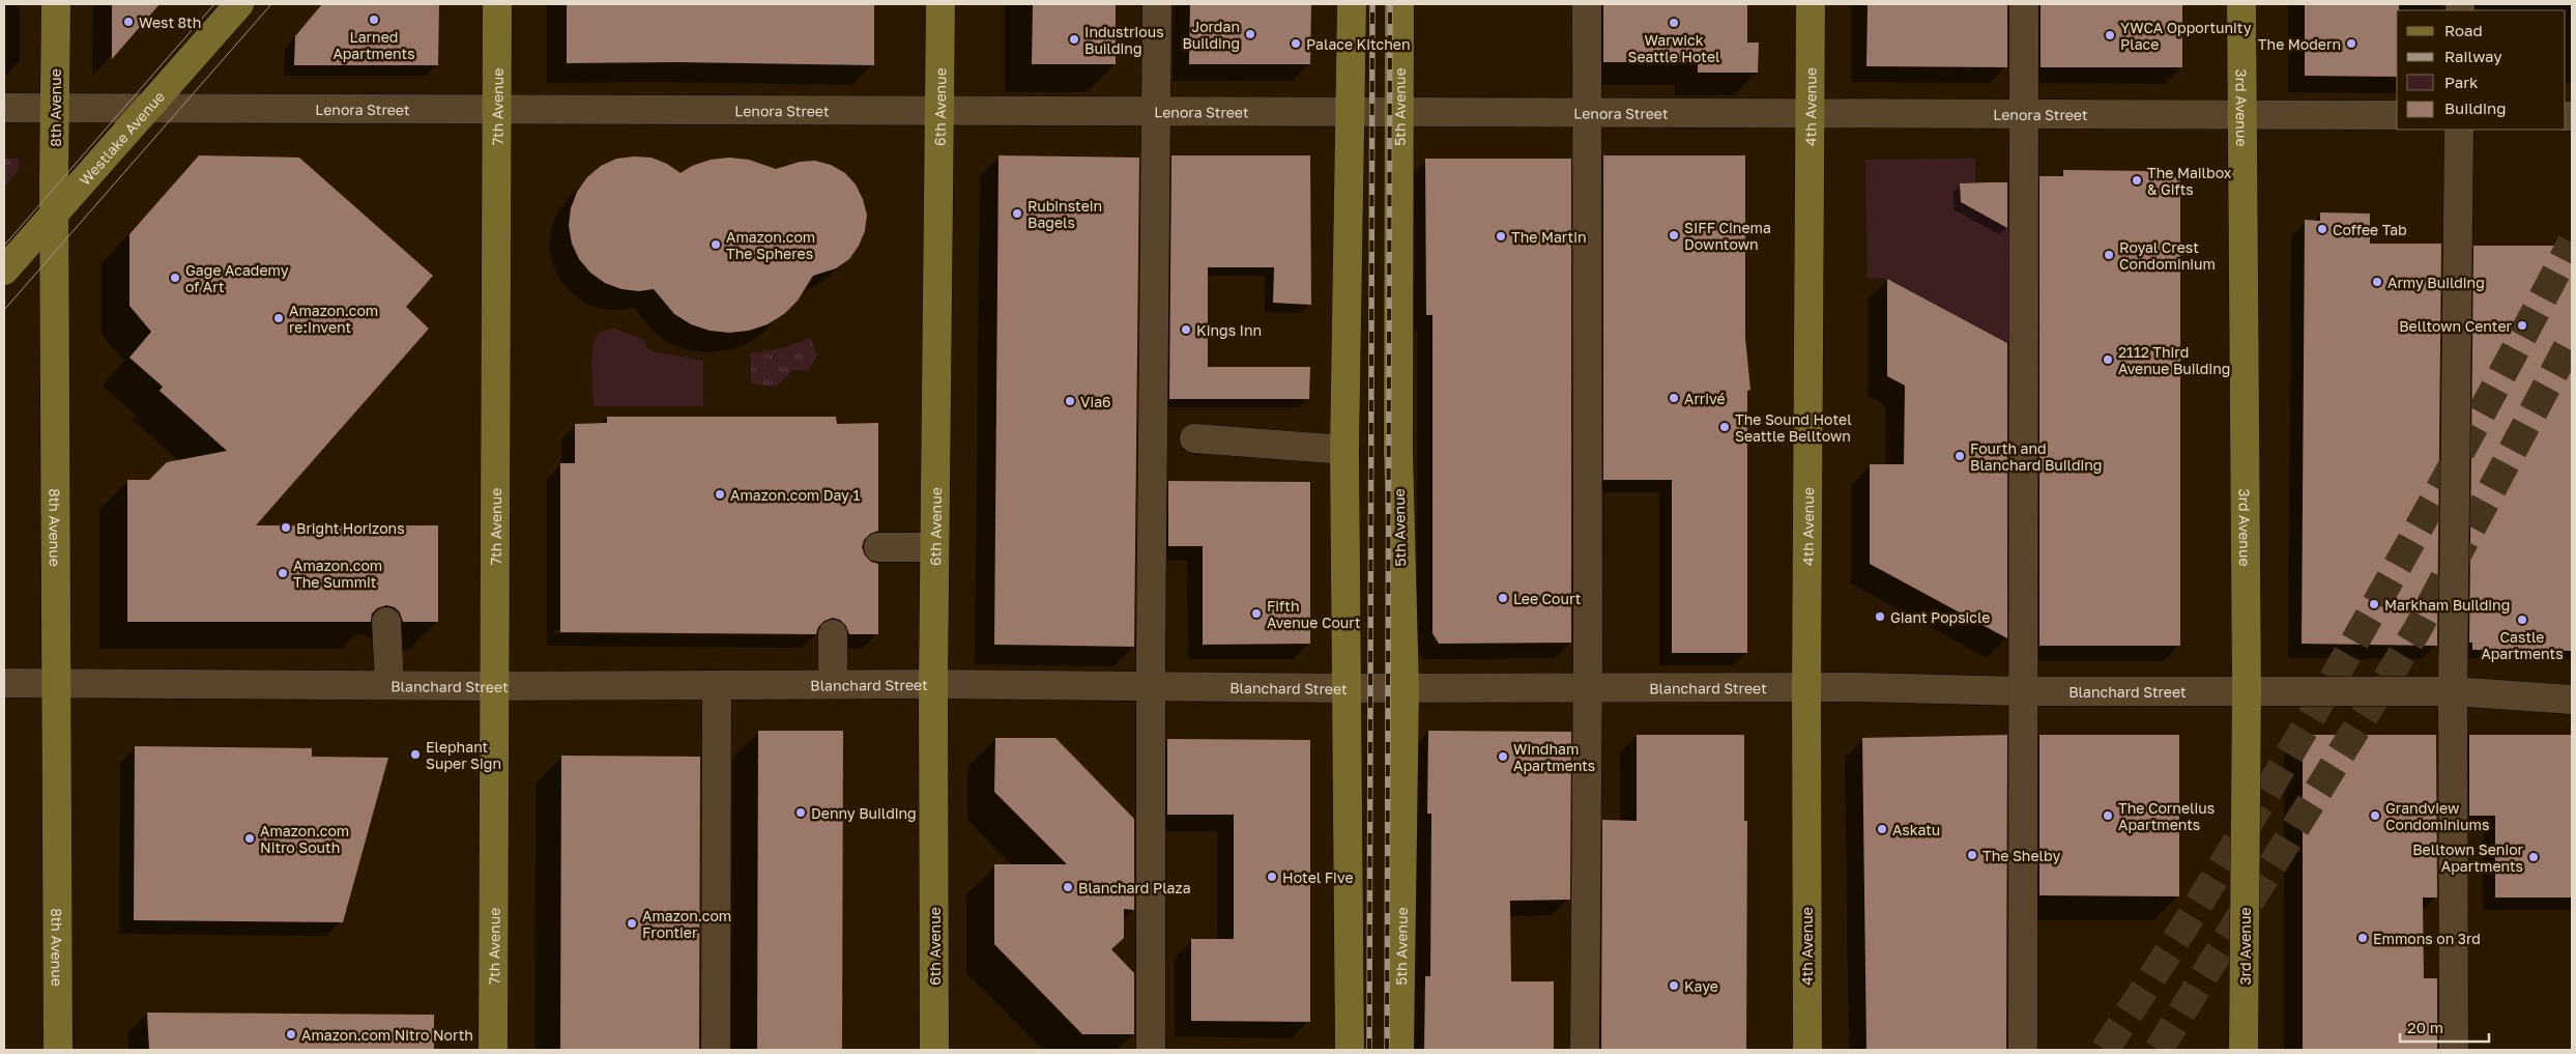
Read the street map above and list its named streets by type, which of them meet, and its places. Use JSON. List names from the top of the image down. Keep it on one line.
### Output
{"streets":{"main road":["8th Avenue","7th Avenue","6th Avenue","5th Avenue","4th Avenue","3rd Avenue","Westlake Avenue"],"street":["Lenora Street","Blanchard Street"]},"crossings":[["8th Avenue","Lenora Street"],["8th Avenue","Westlake Avenue"],["8th Avenue","Blanchard Street"],["7th Avenue","Lenora Street"],["7th Avenue","Blanchard Street"],["6th Avenue","Lenora Street"],["6th Avenue","Blanchard Street"],["5th Avenue","Lenora Street"],["5th Avenue","Blanchard Street"],["4th Avenue","Lenora Street"],["4th Avenue","Blanchard Street"],["3rd Avenue","Lenora Street"],["3rd Avenue","Blanchard Street"],["Lenora Street","Westlake Avenue"]],"places":["Larned Apartments","West 8th","Warwick Seattle Hotel","Jordan Building","YWCA Opportunity Place","Industrious Building","Palace Kitchen","The Modern","The Mailbox & Gifts","Rubinstein Bagels","Coffee Tab","SIFF Cinema Downtown","The Martin","Amazon.com The Spheres","Royal Crest Condominium","Gage Academy of Art","Army Building","Amazon.com re:Invent","Belltown Center","Kings Inn","2112 Third Avenue Building","Arrivé","Via6","The Sound Hotel Seattle Belltown","Fourth and Blanchard Building","Amazon.com Day 1","Bright Horizons","Amazon.com The Summit","Lee Court","Markham Building","Fifth Avenue Court","Giant Popsicle","Castle Apartments","Elephant Super Sign","Windham Apartments","Denny Building","The Cornelius Apartments","Grandview Condominiums","Askatu","Amazon.com Nitro South","The Shelby","Belltown Senior Apartments","Hotel Five","Blanchard Plaza","Amazon.com Frontier","Emmons on 3rd","Kaye","Amazon.com Nitro North"],"legend":["Road","Railway","Park","Building"],"scale_bar":"20 m"}
